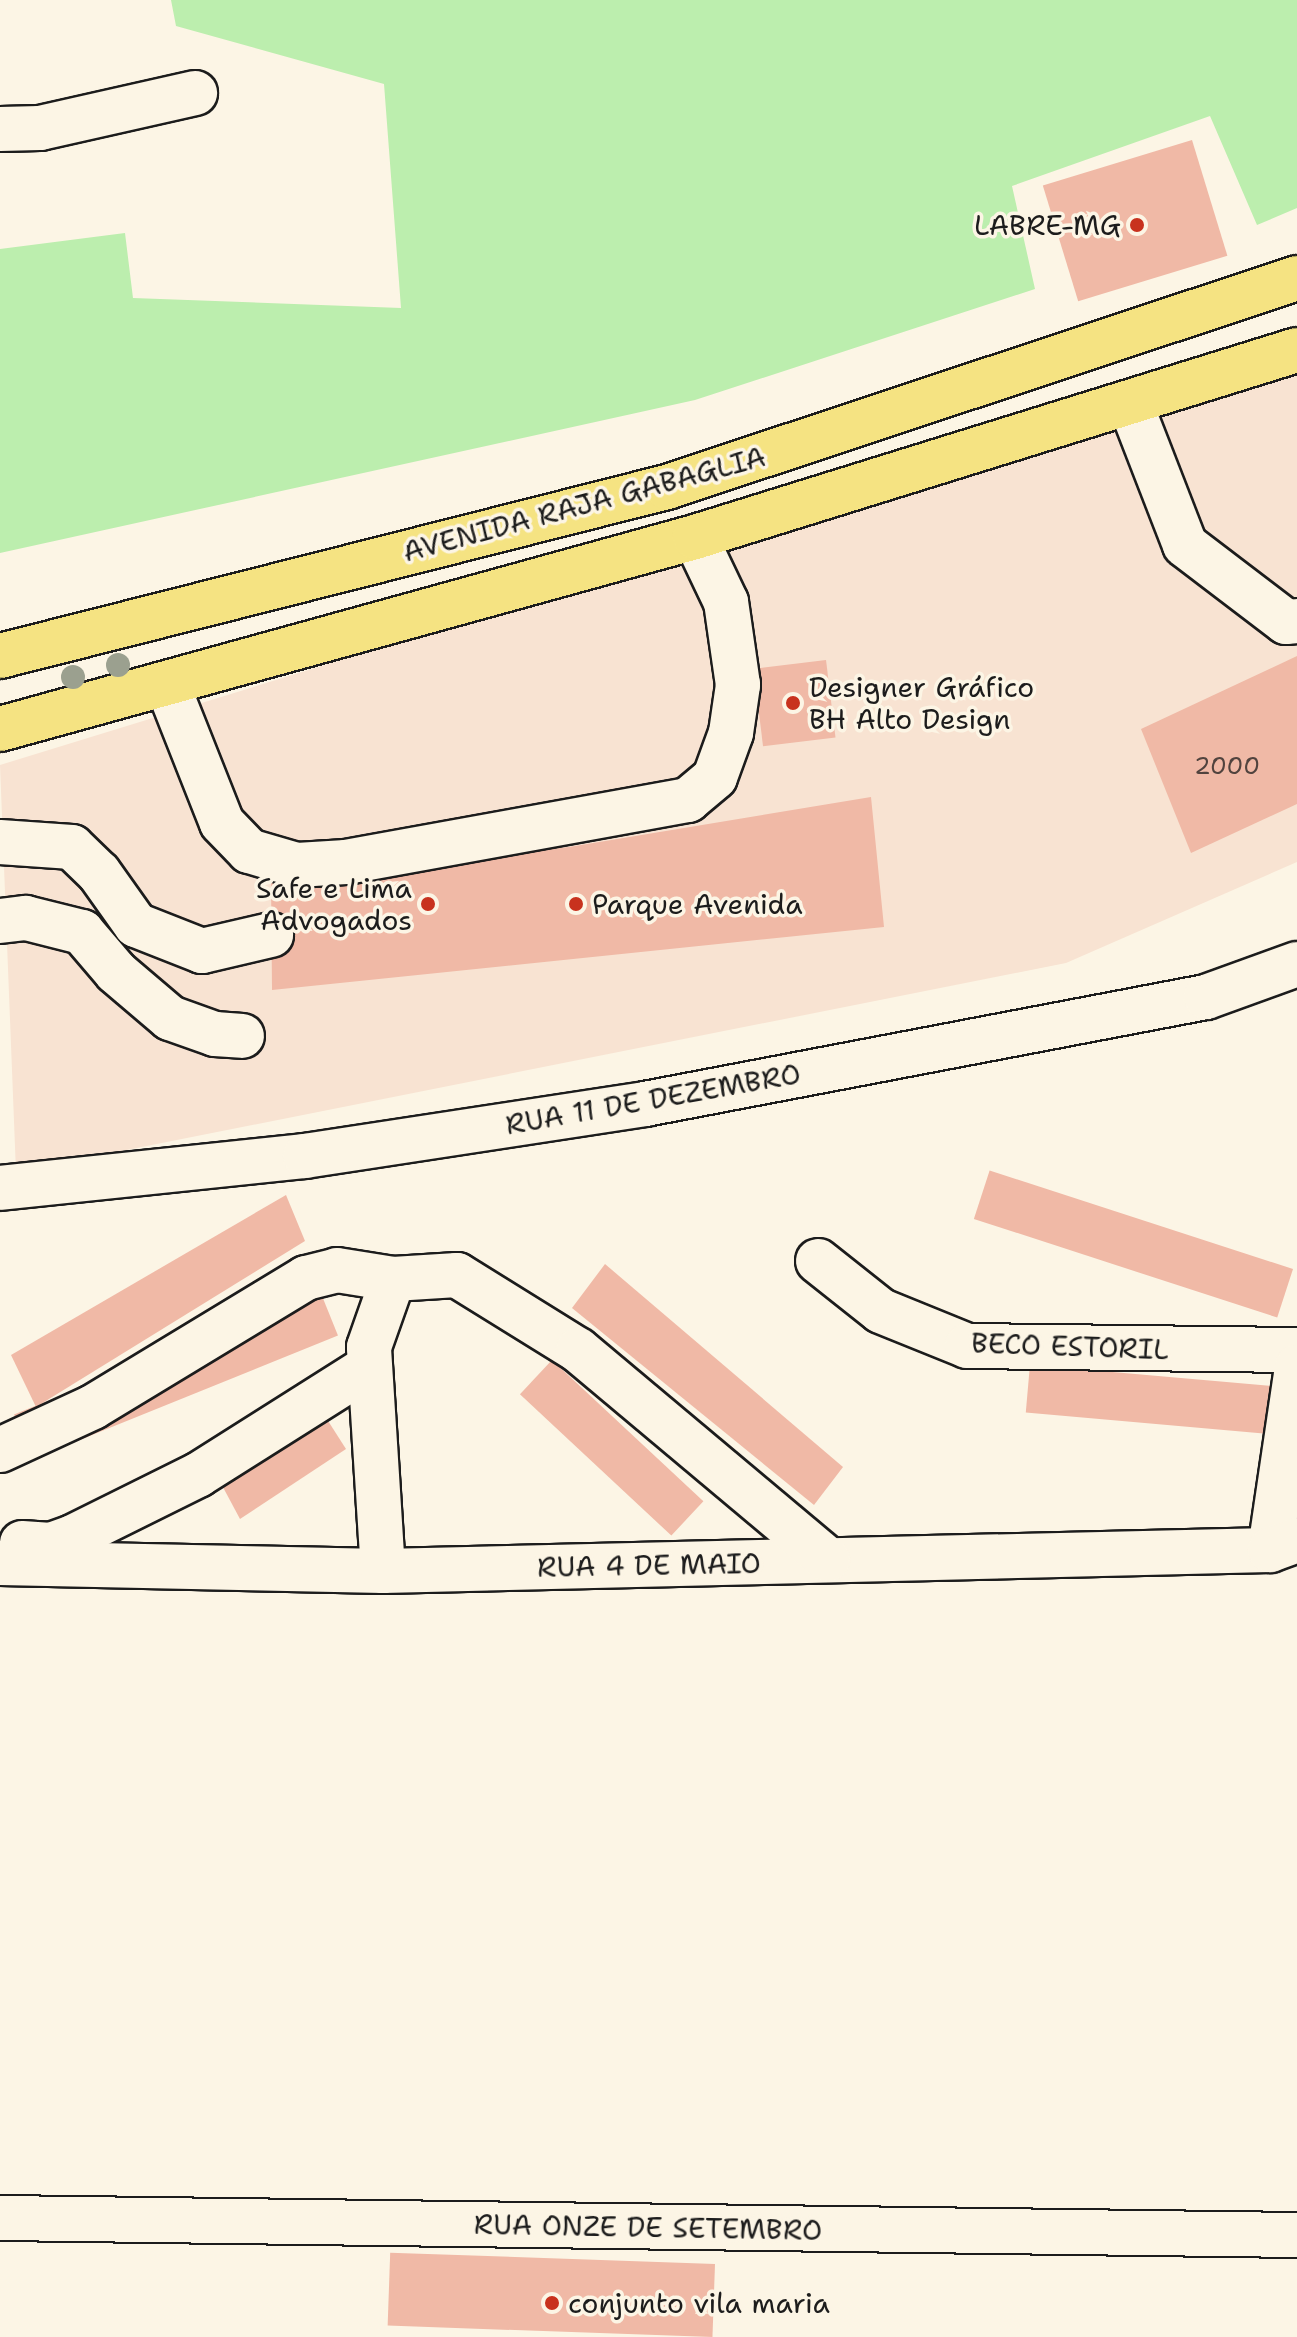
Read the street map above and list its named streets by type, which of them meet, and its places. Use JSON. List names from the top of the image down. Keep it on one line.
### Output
{"streets":{"main road":["AVENIDA RAJA GABAGLIA"],"street":["RUA 11 DE DEZEMBRO","BECO ESTORIL","RUA 4 DE MAIO","RUA ONZE DE SETEMBRO"]},"places":["LABRE-MG","Designer Gráfico BH Alto Design","Safe e Lima Advogados","Parque Avenida","conjunto vila maria"],"house_numbers":["2000"]}
